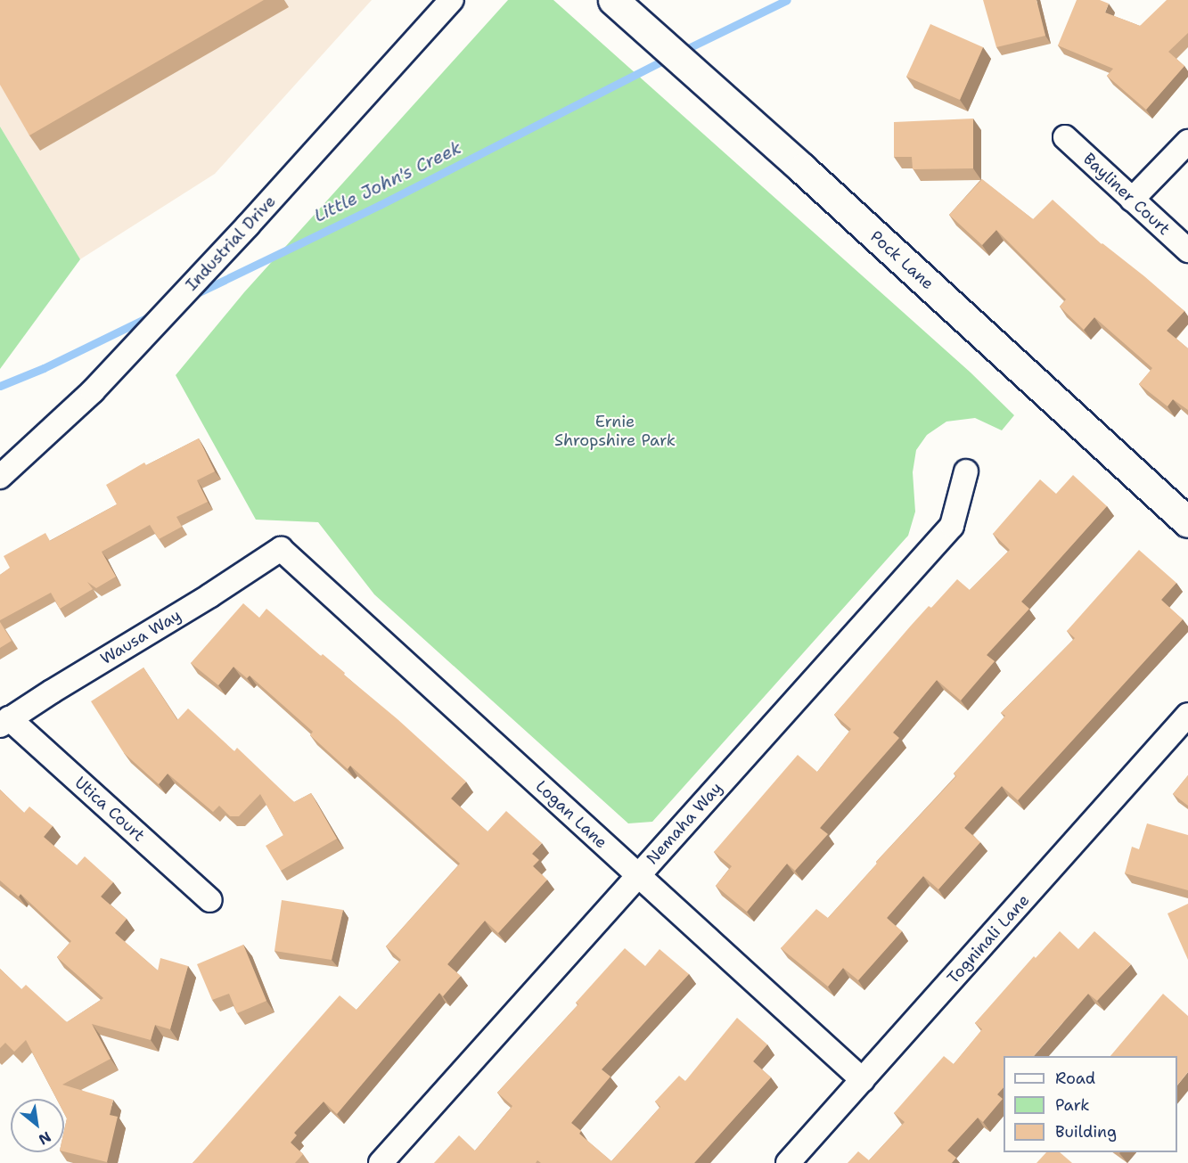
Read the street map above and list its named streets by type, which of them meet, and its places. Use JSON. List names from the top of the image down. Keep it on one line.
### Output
{"streets":{"street":["Bayliner Court","Industrial Drive","Pock Lane","Wausa Way","Utica Court","Logan Lane","Nemaha Way","Togninali Lane"]},"crossings":[["Wausa Way","Utica Court"],["Wausa Way","Logan Lane"],["Logan Lane","Nemaha Way"],["Logan Lane","Togninali Lane"]],"water":["Little John's Creek"],"parks":["Ernie Shropshire Park"],"legend":["Road","Park","Building"],"north":"bottom right"}
